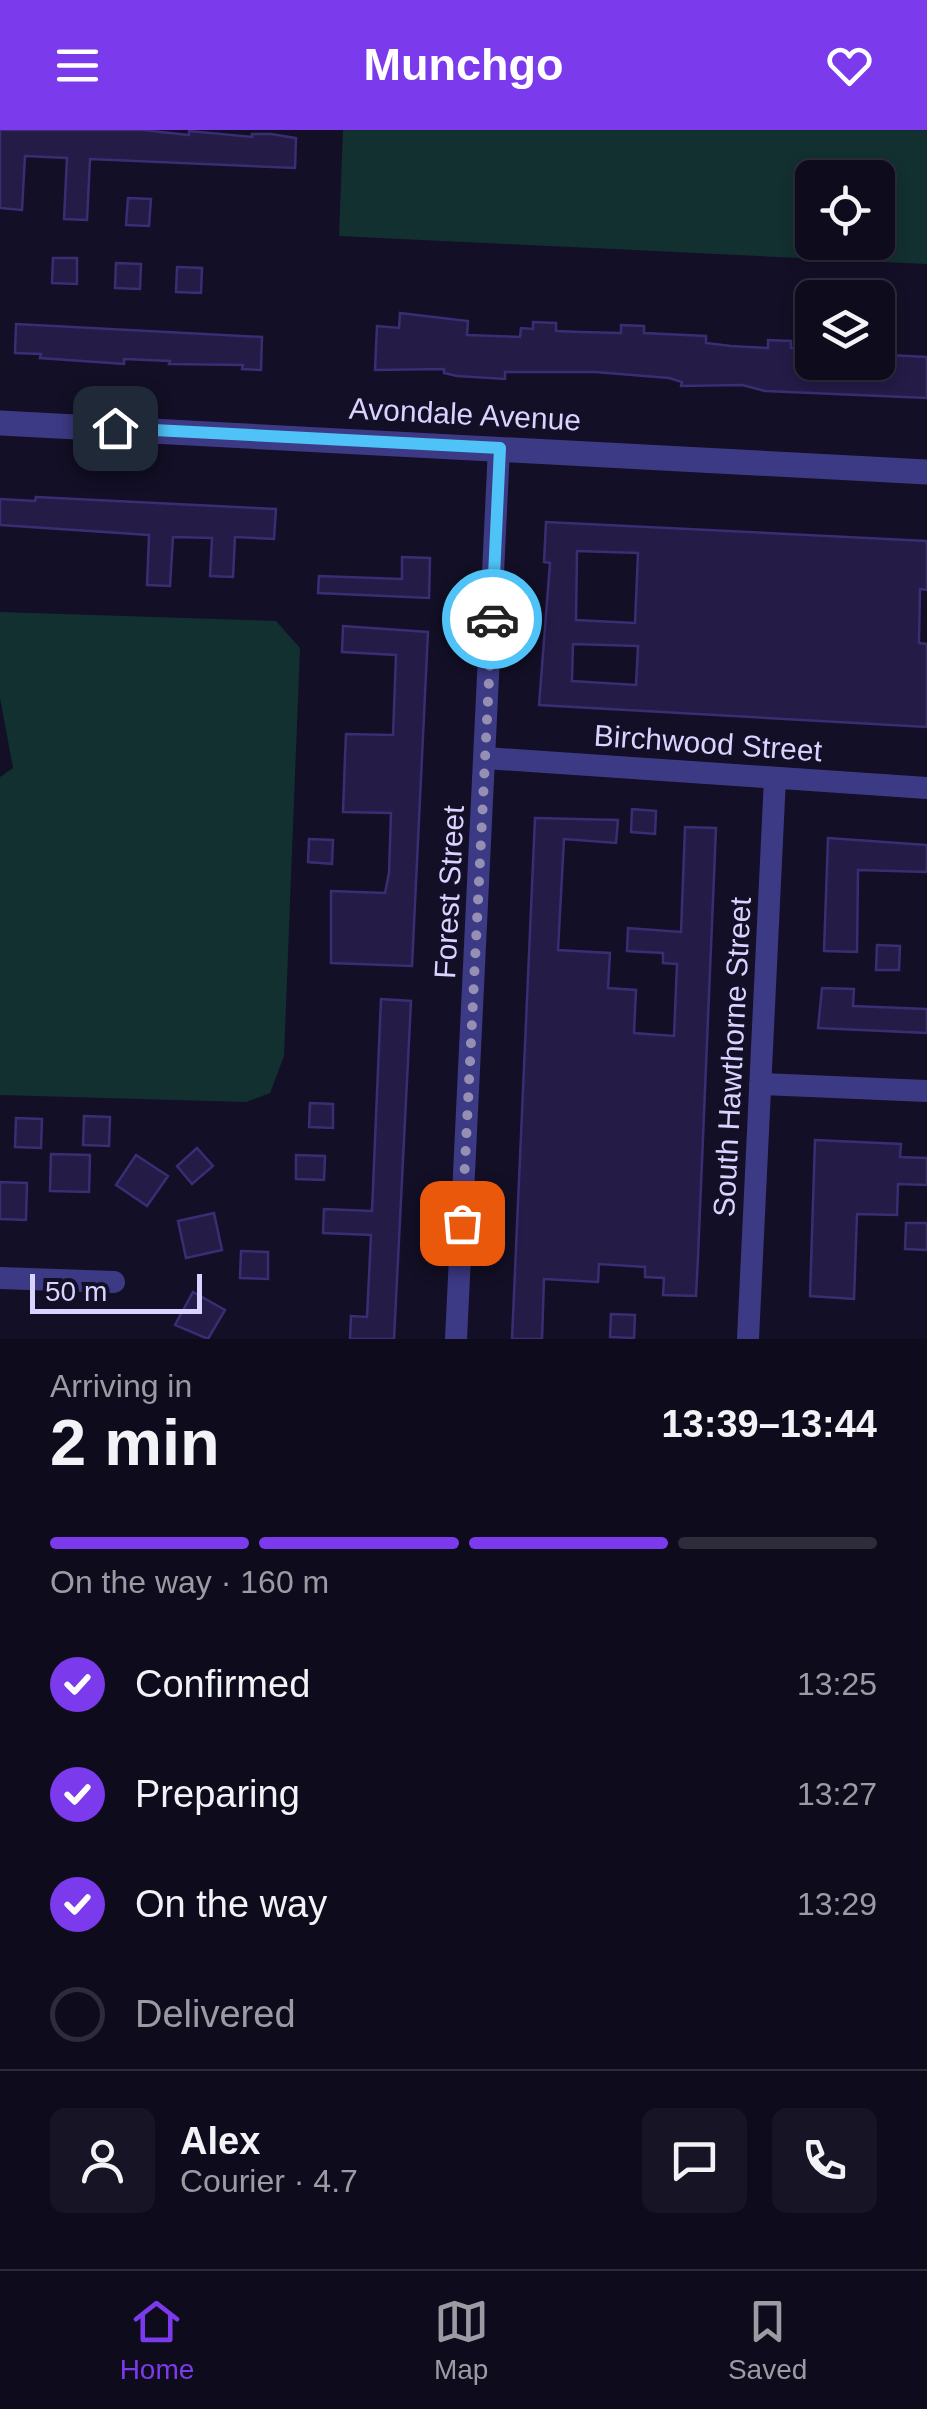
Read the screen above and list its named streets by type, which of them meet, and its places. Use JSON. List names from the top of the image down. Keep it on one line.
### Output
{"streets":{"street":["Avondale Avenue","Birchwood Street","Forest Street","South Hawthorne Street"]},"crossings":[["Avondale Avenue","Forest Street"],["Birchwood Street","Forest Street"],["Birchwood Street","South Hawthorne Street"]],"scale_bar":"50 m","page":{"header":"Munchgo","scale":"50 m","heading":["2 min","Arriving in","13:39–13:44"],"panel":["Alex","Courier · 4.7"],"bar":"On the way · 160 m","list":[["Confirmed","13:25"],["Preparing","13:27"],["On the way","13:29"],"Delivered"],"tabs":["Home","Map","Saved"]}}
